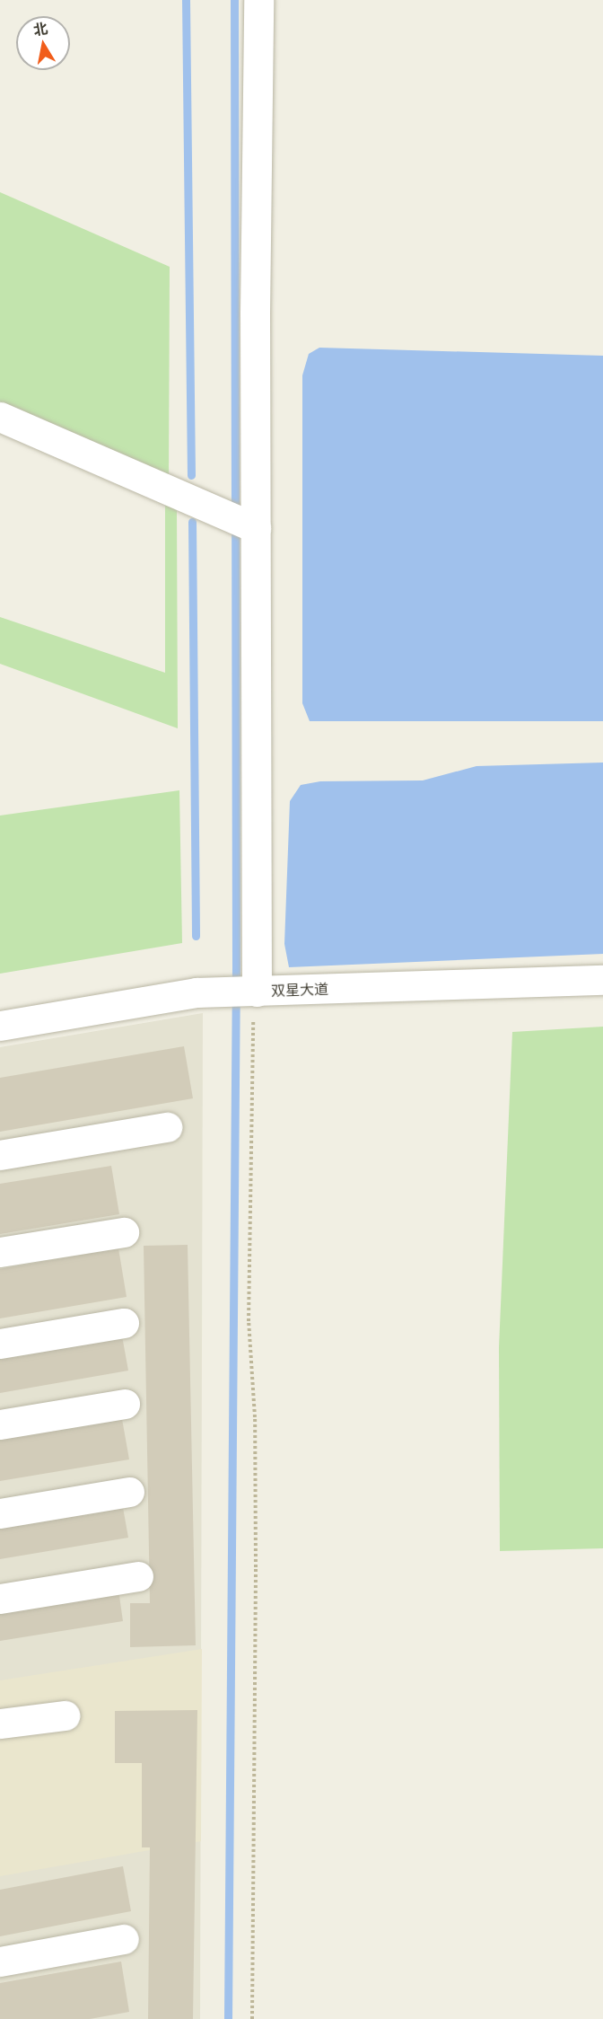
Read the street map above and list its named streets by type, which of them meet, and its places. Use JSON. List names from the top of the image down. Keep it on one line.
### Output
{"streets":{"street":["双星大道"]},"north":"top"}
